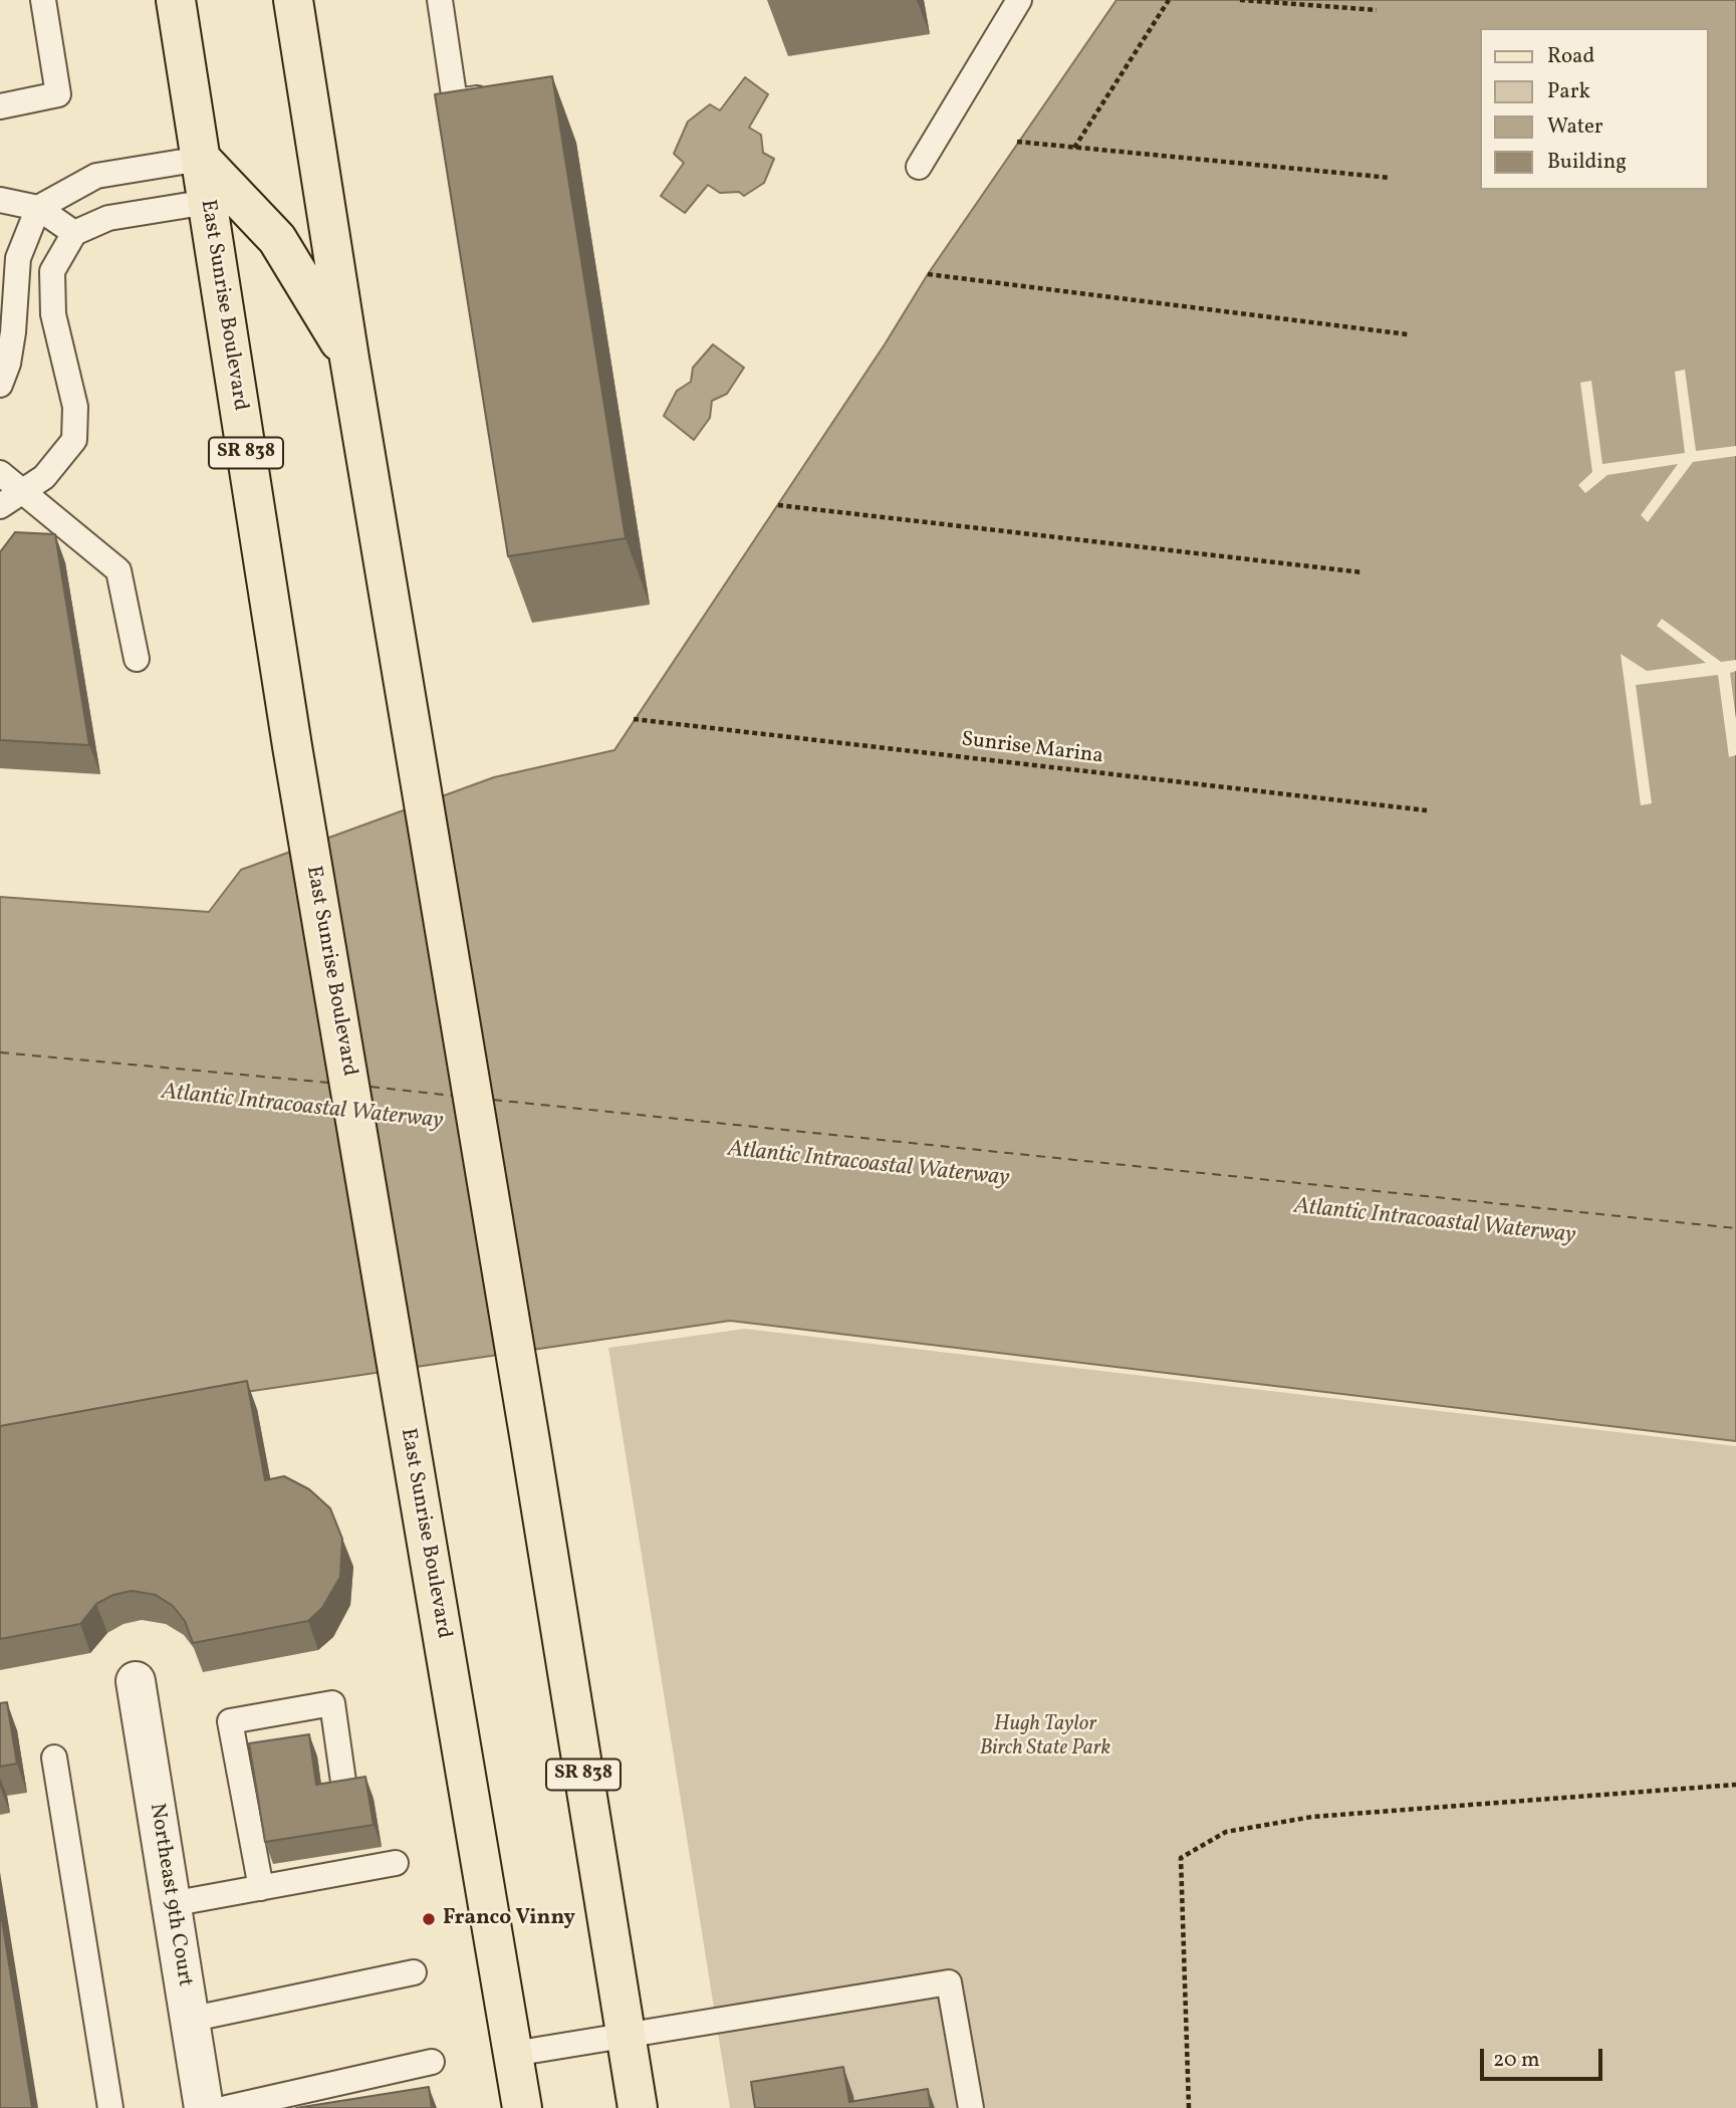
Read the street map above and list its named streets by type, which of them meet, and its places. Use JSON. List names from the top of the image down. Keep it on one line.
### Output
{"streets":{"main road":["East Sunrise Boulevard","SR 838"],"street":["Northeast 9th Court"],"path":["Sunrise Marina"]},"water":["Atlantic Intracoastal Waterway"],"parks":["Hugh Taylor Birch State Park"],"places":["Franco Vinny"],"legend":["Road","Park","Water","Building"],"scale_bar":"20 m"}
